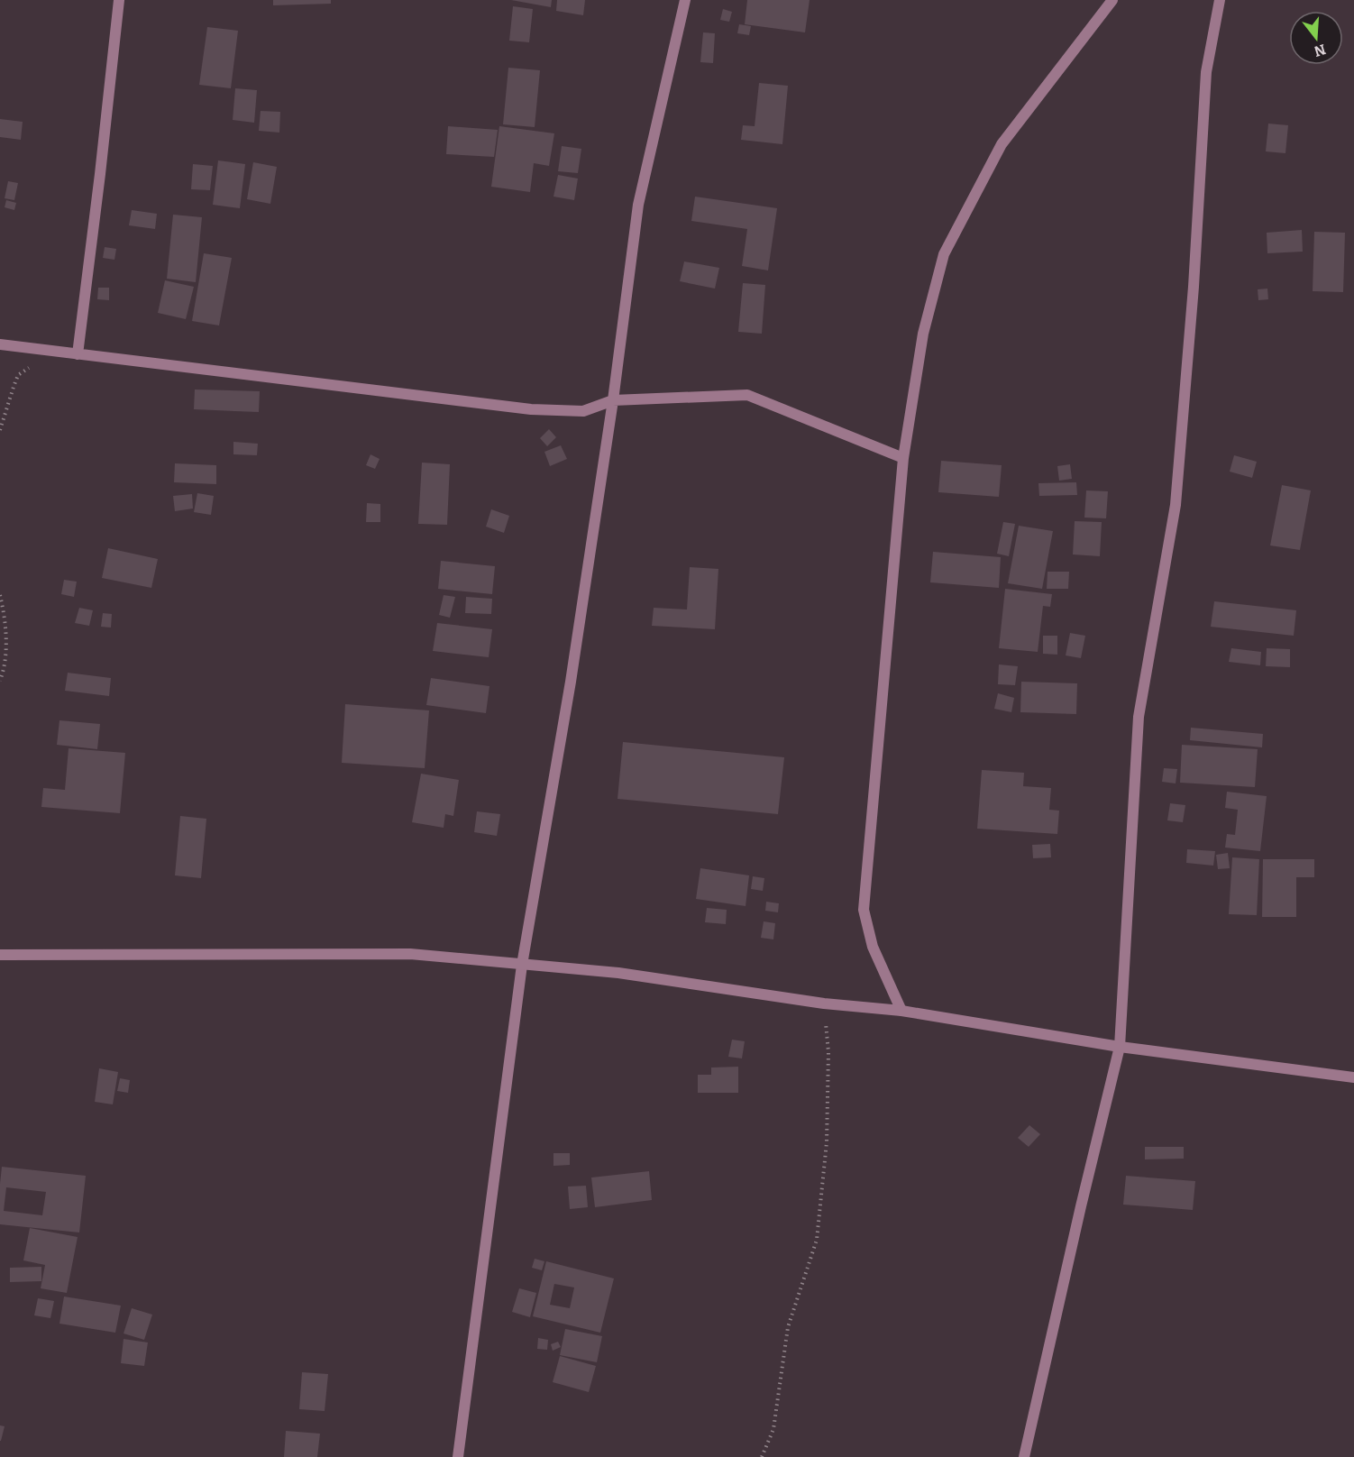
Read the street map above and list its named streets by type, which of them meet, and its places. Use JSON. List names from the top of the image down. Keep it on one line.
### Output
{"north":"bottom"}
